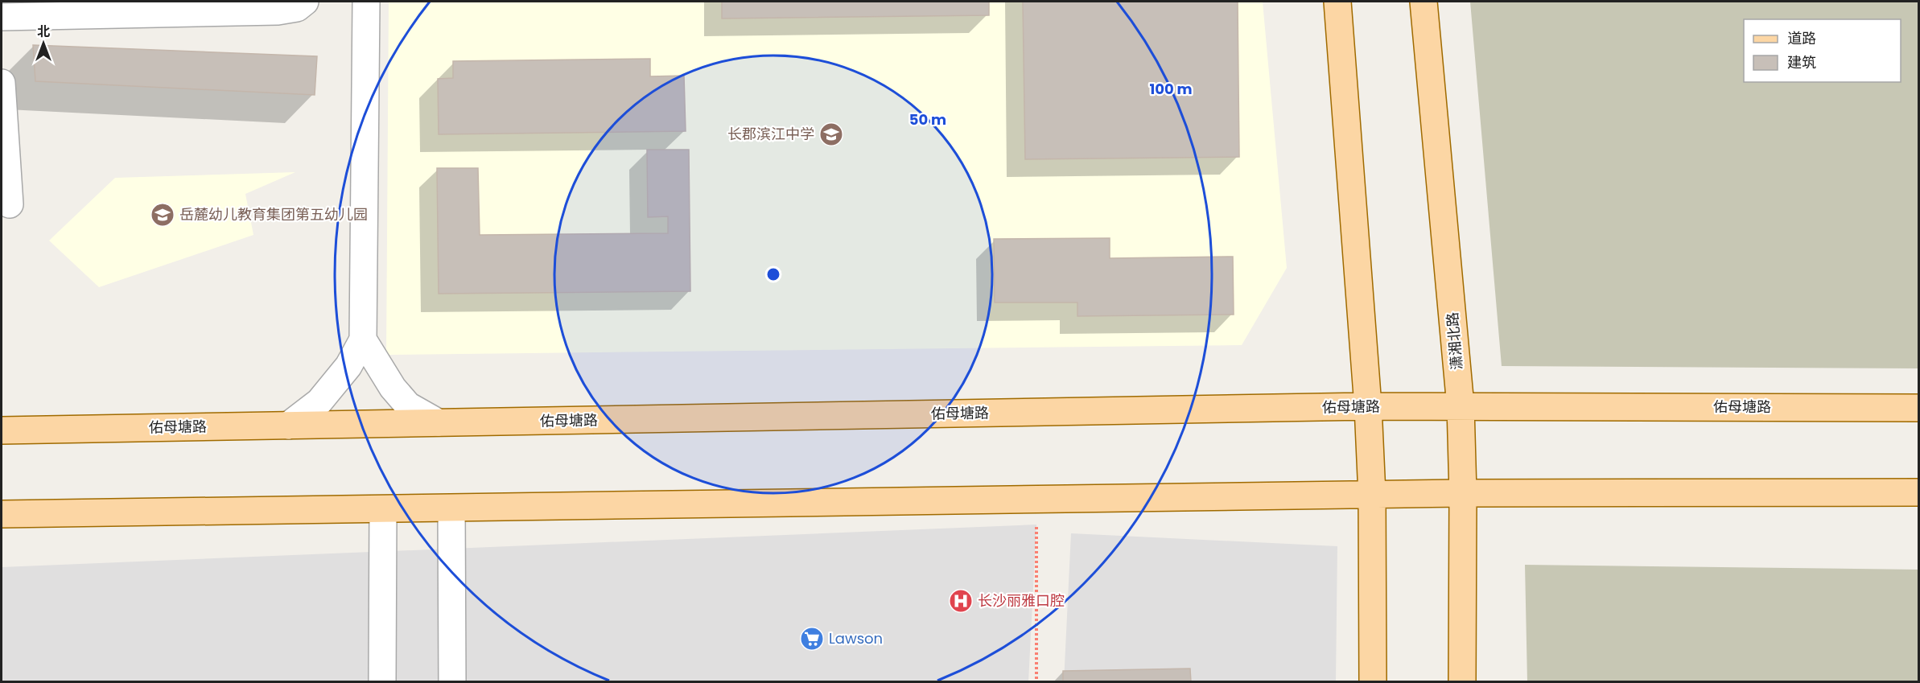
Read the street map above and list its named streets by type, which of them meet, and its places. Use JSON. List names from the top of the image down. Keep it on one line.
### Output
{"streets":{"main road":["潇湘北路","佑母塘路"]},"crossings":[["潇湘北路","佑母塘路"]],"places":{"school or university":["长郡滨江中学","岳麓幼儿教育集团第五幼儿园"],"hospital":["长沙丽雅口腔"],"supermarket":["Lawson"]},"legend":["道路","建筑"],"north":"top","rings":["100 m","50 m"]}
